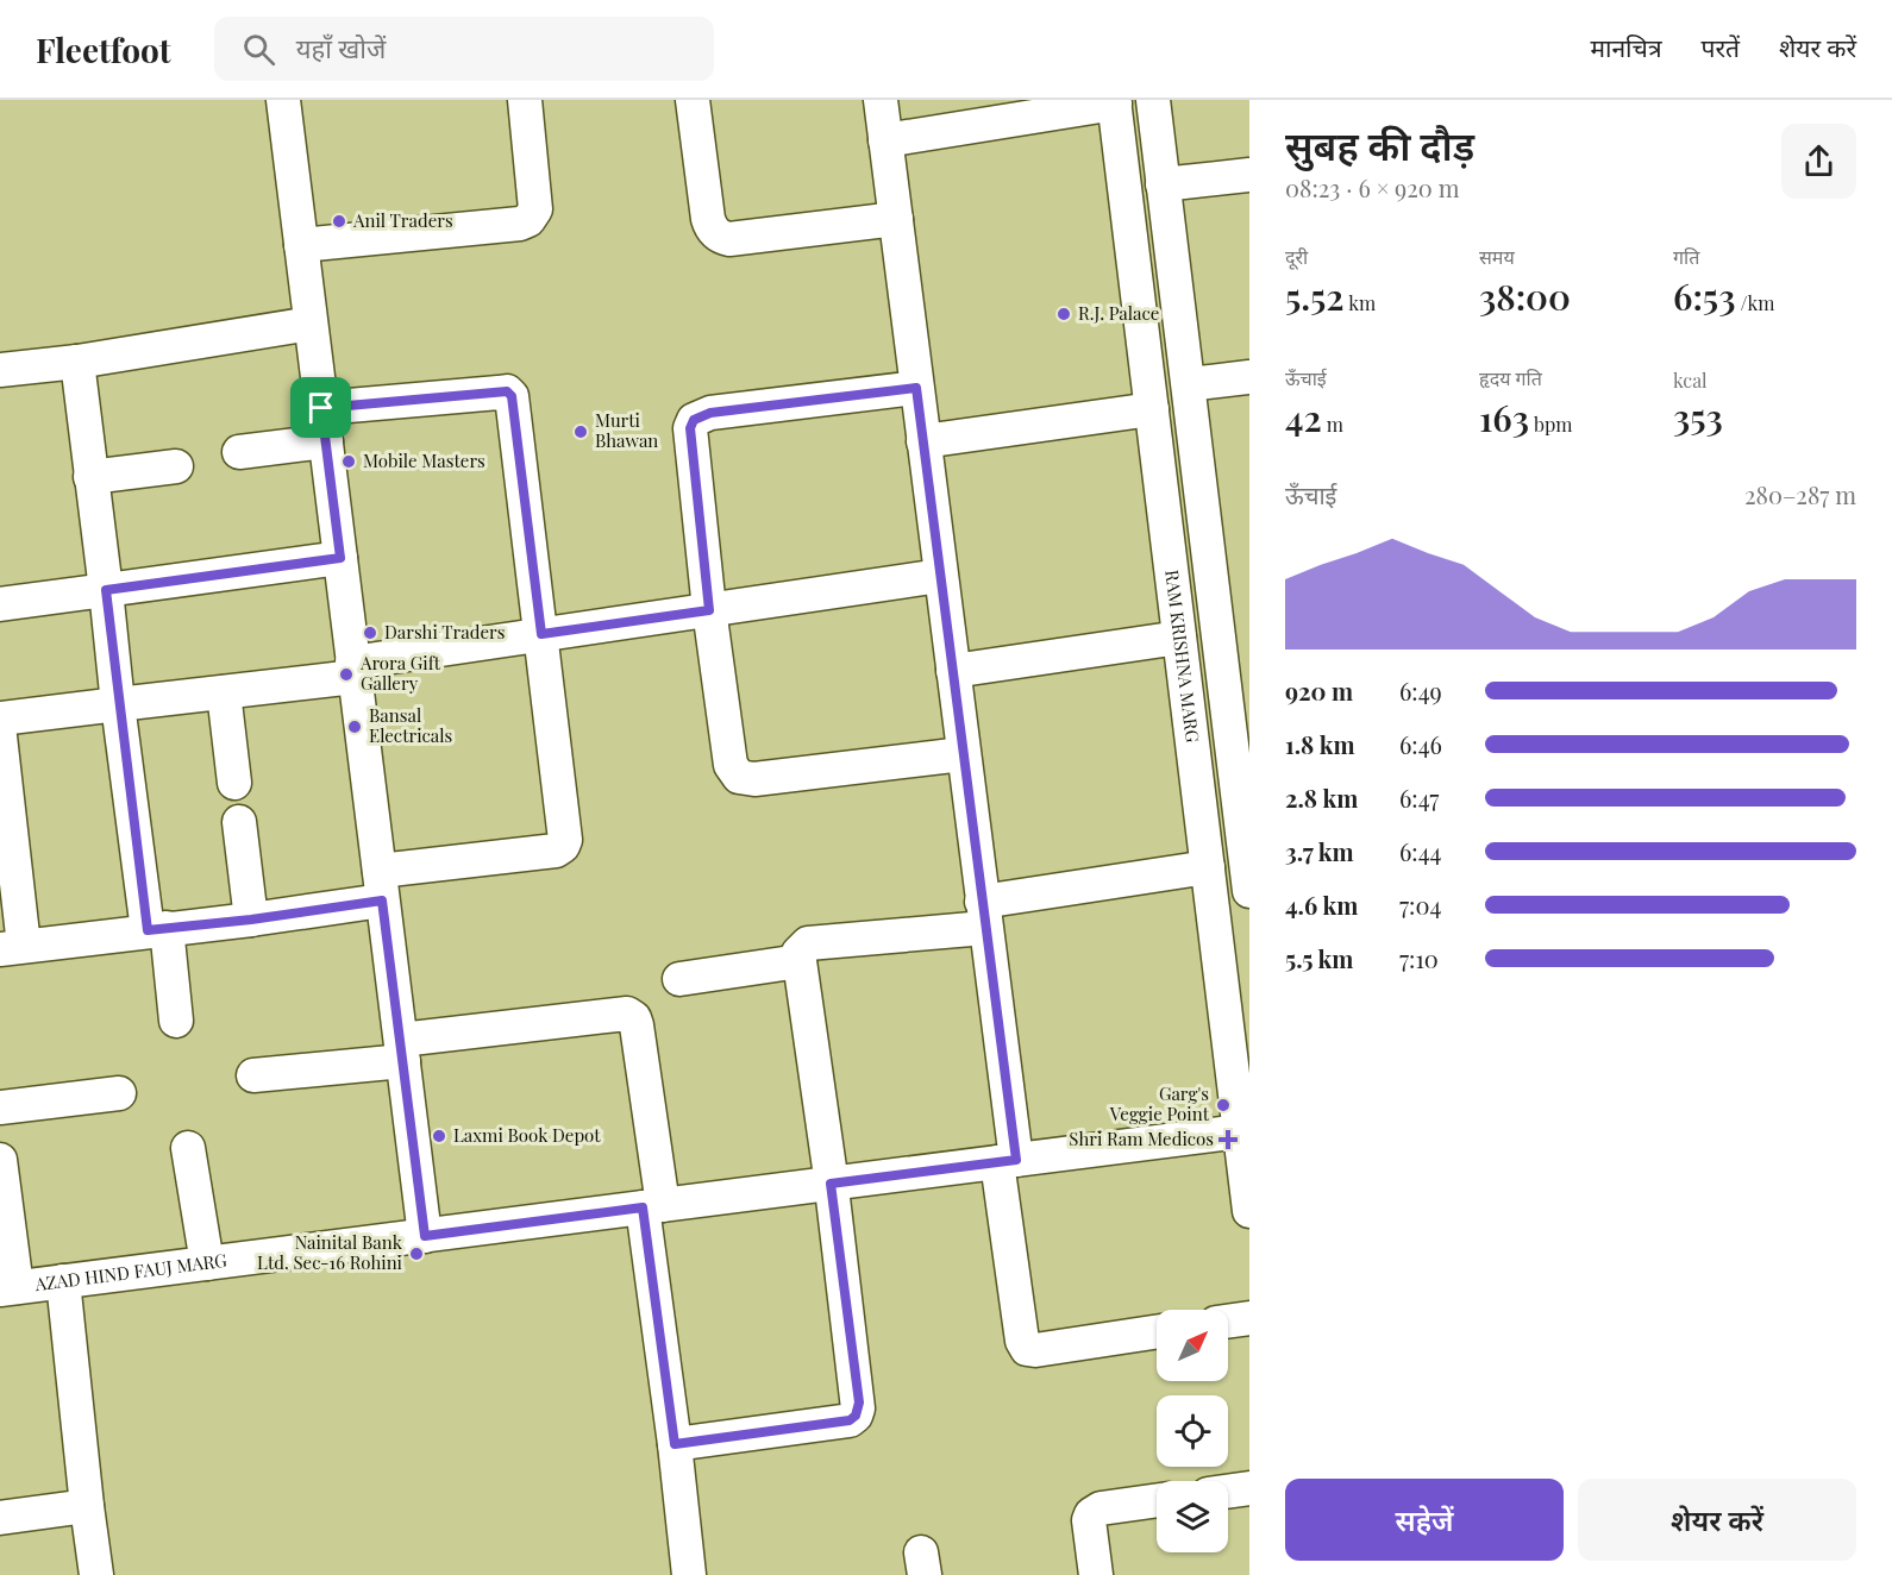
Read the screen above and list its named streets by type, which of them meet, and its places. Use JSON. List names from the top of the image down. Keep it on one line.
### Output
{"streets":{"street":["RAM KRISHNA MARG","AZAD HIND FAUJ MARG"]},"crossings":[["RAM KRISHNA MARG","AZAD HIND FAUJ MARG"]],"places":{"other":["Anil Traders","R.J. Palace","Murti Bhawan","Mobile Masters","Darshi Traders","Arora Gift Gallery","Bansal Electricals","Garg's Veggie Point","Laxmi Book Depot","Nainital Bank Ltd. Sec-16 Rohini"],"health":["Shri Ram Medicos"]},"north":"top right","page":{"header":"Fleetfoot","search":"यहाँ खोजें","nav":["मानचित्र","परतें","शेयर करें"],"heading":["सुबह की दौड़","08:23 · 6 × 920 m"],"stats":[["दूरी","5.52 km"],["समय","38:00"],["गति","6:53 /km"],["ऊँचाई","42 m"],["हृदय गति","163 bpm"],["kcal","353"]],"chart":["ऊँचाई","280–287 m"],"list":[{"name":"920 m","note":"6:49"},{"name":"1.8 km","note":"6:46"},{"name":"2.8 km","note":"6:47"},{"name":"3.7 km","note":"6:44"},{"name":"4.6 km","note":"7:04"},{"name":"5.5 km","note":"7:10"}],"buttons":["सहेजें","शेयर करें"]}}
